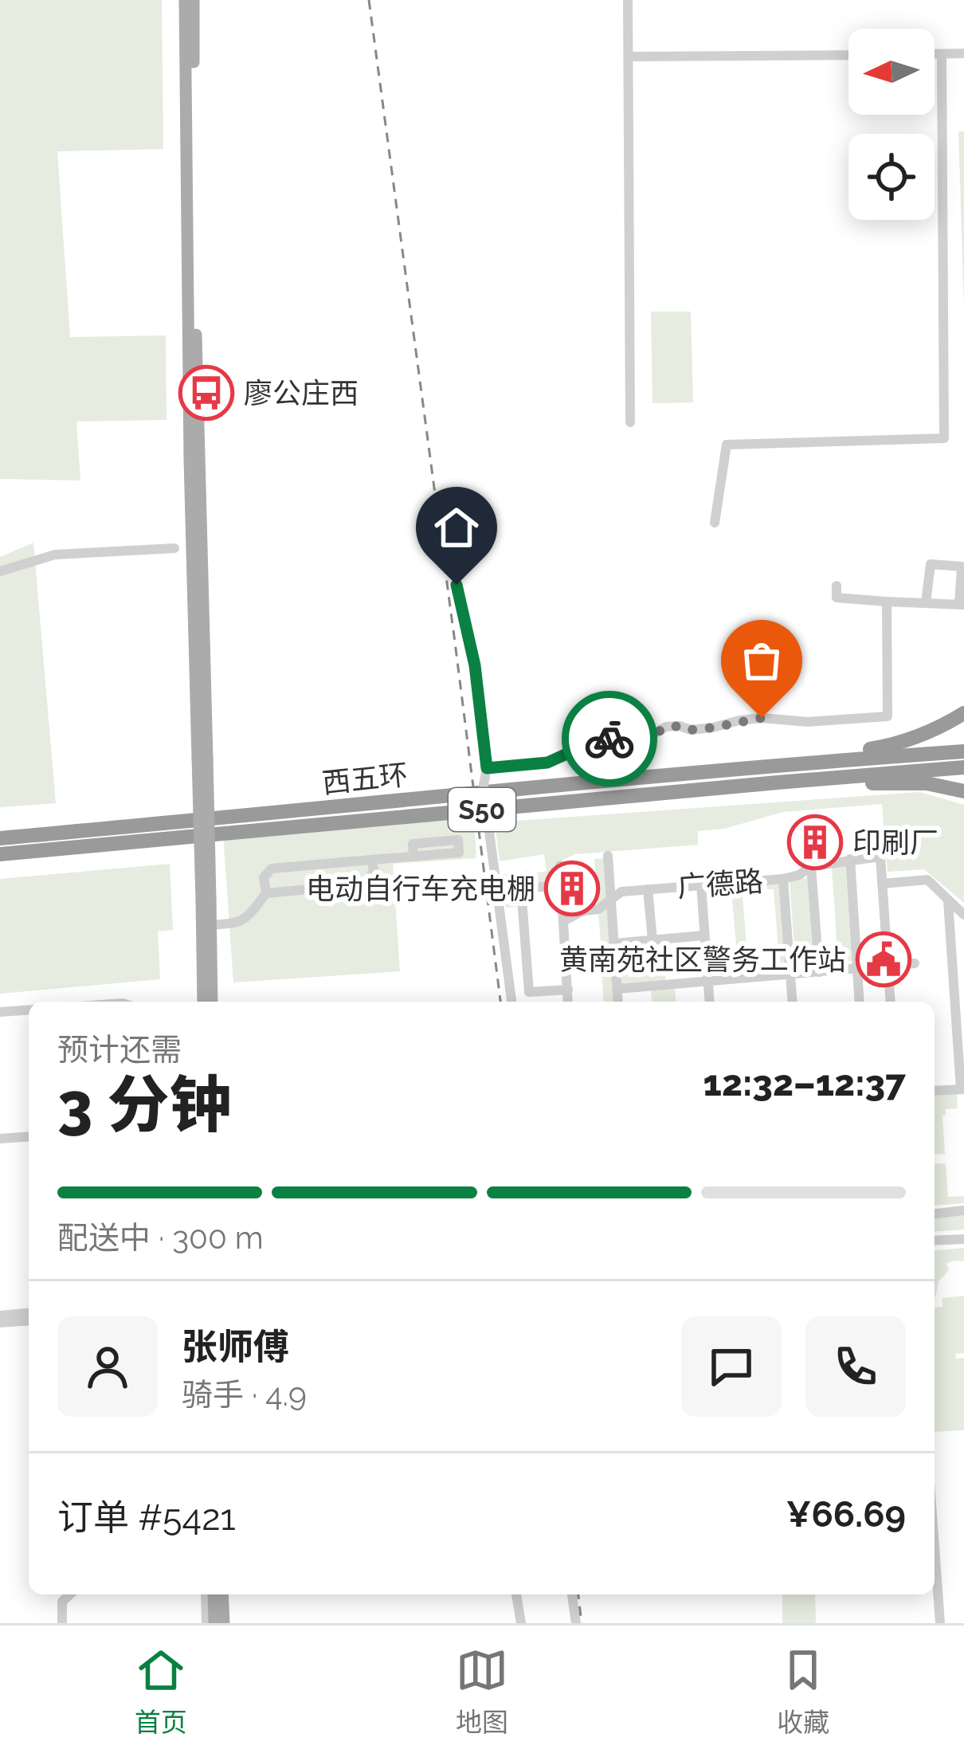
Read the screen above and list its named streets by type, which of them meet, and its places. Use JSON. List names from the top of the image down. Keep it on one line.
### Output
{"streets":{"highway":["西五环","S50"],"street":["广德路"]},"places":{"bus stop":["廖公庄西"],"building":["印刷厂","电动自行车充电棚"],"public building":["黄南苑社区警务工作站"]},"north":"left","page":{"heading":["3 分钟","预计还需","12:32–12:37"],"panel":["张师傅","骑手 · 4.9","订单 #5421","¥66.69"],"bar":"配送中 · 300 m","tabs":["首页","地图","收藏"]}}
